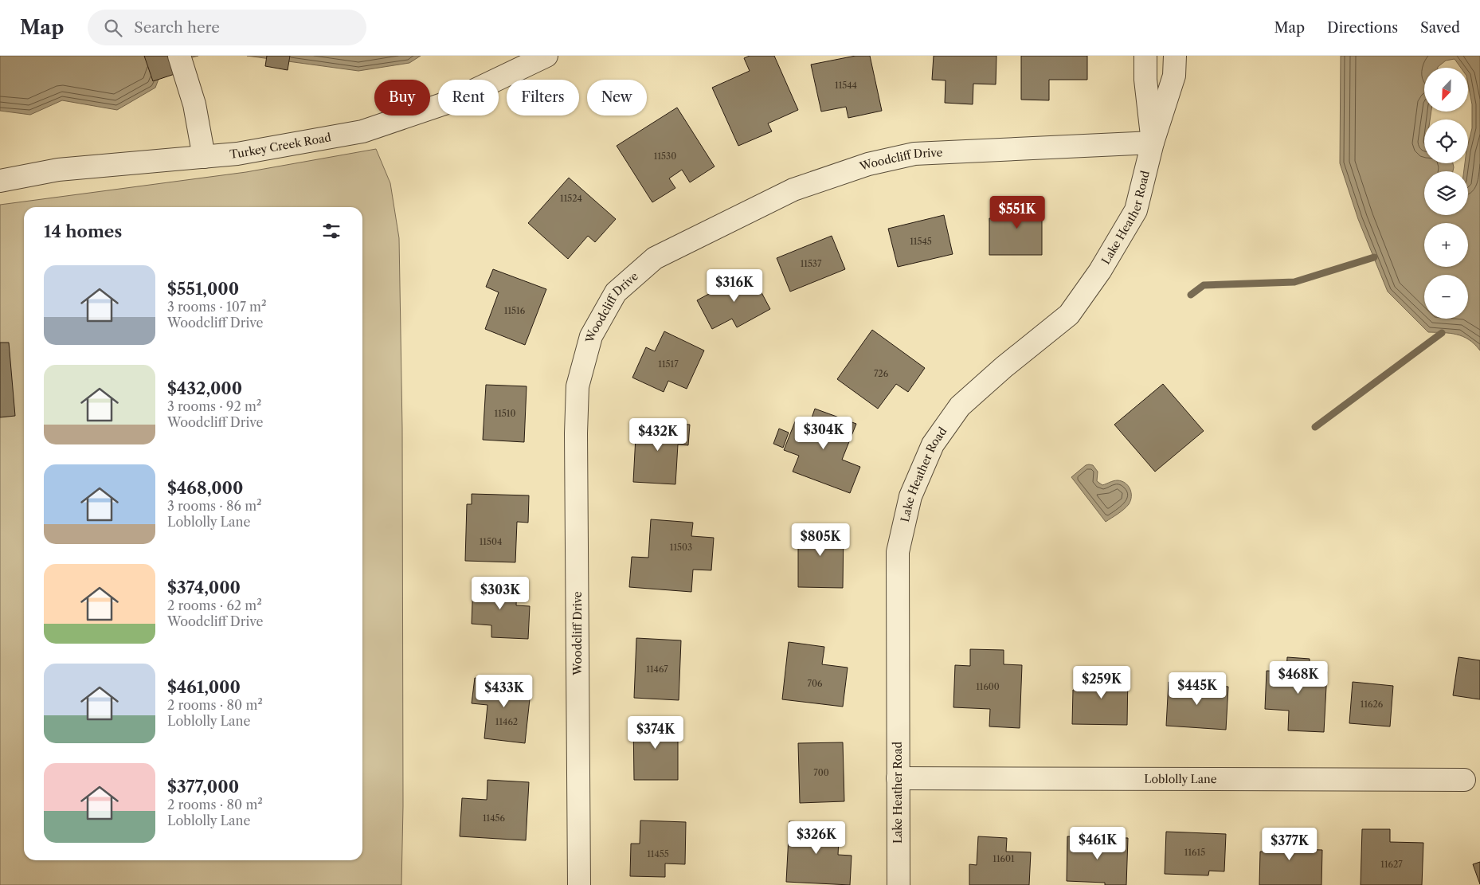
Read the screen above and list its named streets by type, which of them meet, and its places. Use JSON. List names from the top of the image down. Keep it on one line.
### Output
{"streets":{"street":["Turkey Creek Road","Woodcliff Drive","Lake Heather Road","Loblolly Lane"]},"crossings":[["Woodcliff Drive","Lake Heather Road"],["Lake Heather Road","Loblolly Lane"]],"house_numbers":["11544","11530","11524","11545","11537","11516","11517","726","11510","11504","11503","11467","706","11600","11626","11462","700","11456","11615","11455","11601","11627"],"north":"bottom left","page":{"header":"Map","search":"Search here","nav":["Map","Directions","Saved"],"map_buttons":["+","−"],"chip":["Buy","Rent","Filters","New"],"price":["$551K","$316K","$304K","$432K","$805K","$303K","$468K","$259K","$445K","$433K","$374K","$326K","$461K","$377K"],"heading":"14 homes","list":[{"name":"$551,000","note":"3 rooms · 107 m² · Woodcliff Drive"},{"name":"$432,000","note":"3 rooms · 92 m² · Woodcliff Drive"},{"name":"$468,000","note":"3 rooms · 86 m² · Loblolly Lane"},{"name":"$374,000","note":"2 rooms · 62 m² · Woodcliff Drive"},{"name":"$461,000","note":"2 rooms · 80 m² · Loblolly Lane"},{"name":"$377,000","note":"2 rooms · 80 m² · Loblolly Lane"}]}}
